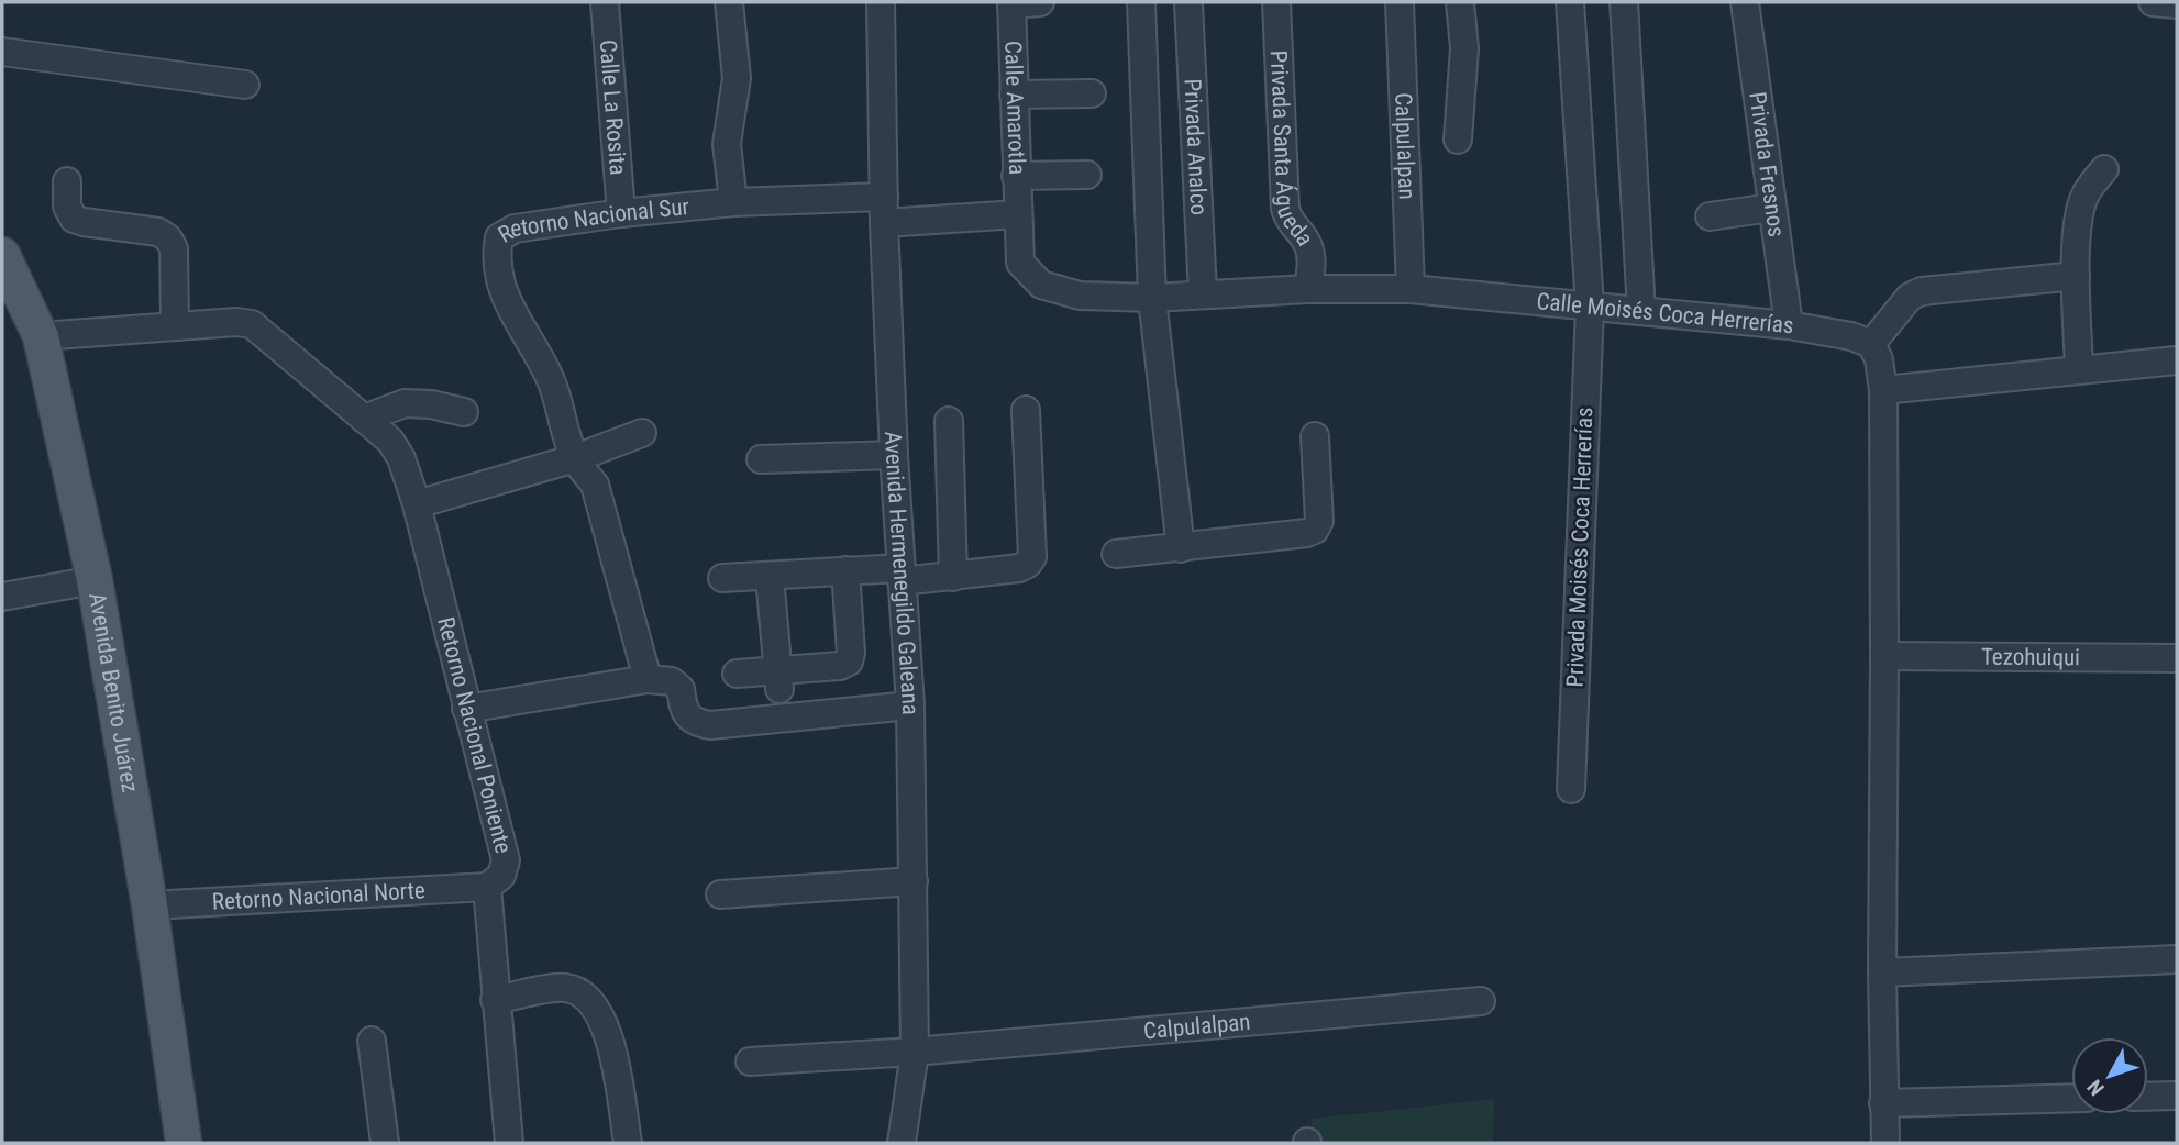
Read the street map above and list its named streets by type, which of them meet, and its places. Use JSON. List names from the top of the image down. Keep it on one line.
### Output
{"streets":{"main road":["Avenida Benito Juárez"],"street":["Calle La Rosita","Calle Amarotla","Privada Santa Águeda","Calpulalpan","Privada Analco","Privada Fresnos","Retorno Nacional Sur","Calle Moisés Coca Herrerías","Privada Moisés Coca Herrerías","Avenida Hermenegildo Galeana","Tezohuiqui","Retorno Nacional Poniente","Retorno Nacional Norte"]},"crossings":[["Calle La Rosita","Retorno Nacional Sur"],["Calle Amarotla","Calle Moisés Coca Herrerías"],["Privada Santa Águeda","Calle Moisés Coca Herrerías"],["Calpulalpan","Calle Moisés Coca Herrerías"],["Calpulalpan","Avenida Hermenegildo Galeana"],["Privada Analco","Calle Moisés Coca Herrerías"],["Privada Fresnos","Calle Moisés Coca Herrerías"],["Retorno Nacional Sur","Avenida Hermenegildo Galeana"],["Calle Moisés Coca Herrerías","Privada Moisés Coca Herrerías"],["Avenida Benito Juárez","Retorno Nacional Poniente"],["Avenida Benito Juárez","Retorno Nacional Norte"],["Retorno Nacional Poniente","Retorno Nacional Norte"]],"north":"bottom left"}
